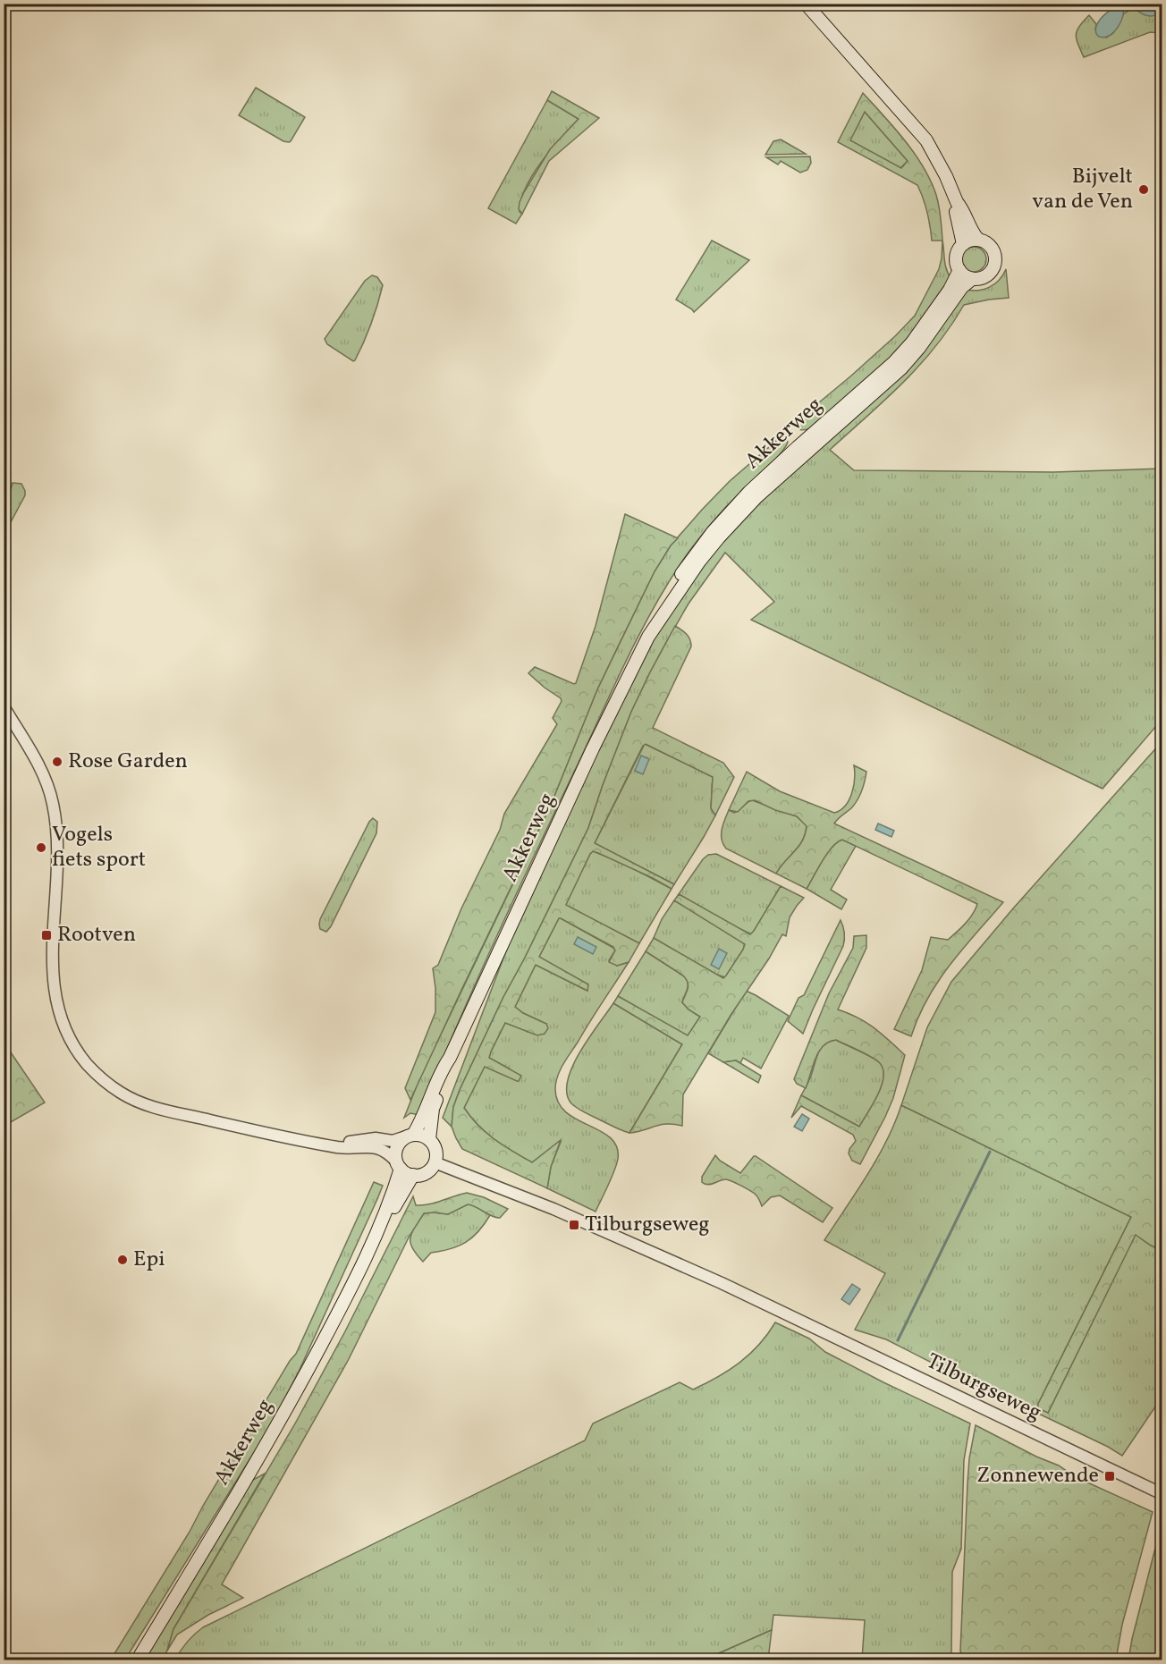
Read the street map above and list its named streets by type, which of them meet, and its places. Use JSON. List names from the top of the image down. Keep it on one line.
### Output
{"streets":{"main road":["Akkerweg"],"street":["Tilburgseweg"]},"crossings":[["Akkerweg","Tilburgseweg"]],"places":{"other":["Bijvelt van de Ven","Rose Garden","Vogels fiets sport","Epi"],"transit":["Rootven","Tilburgseweg","Zonnewende"]}}
